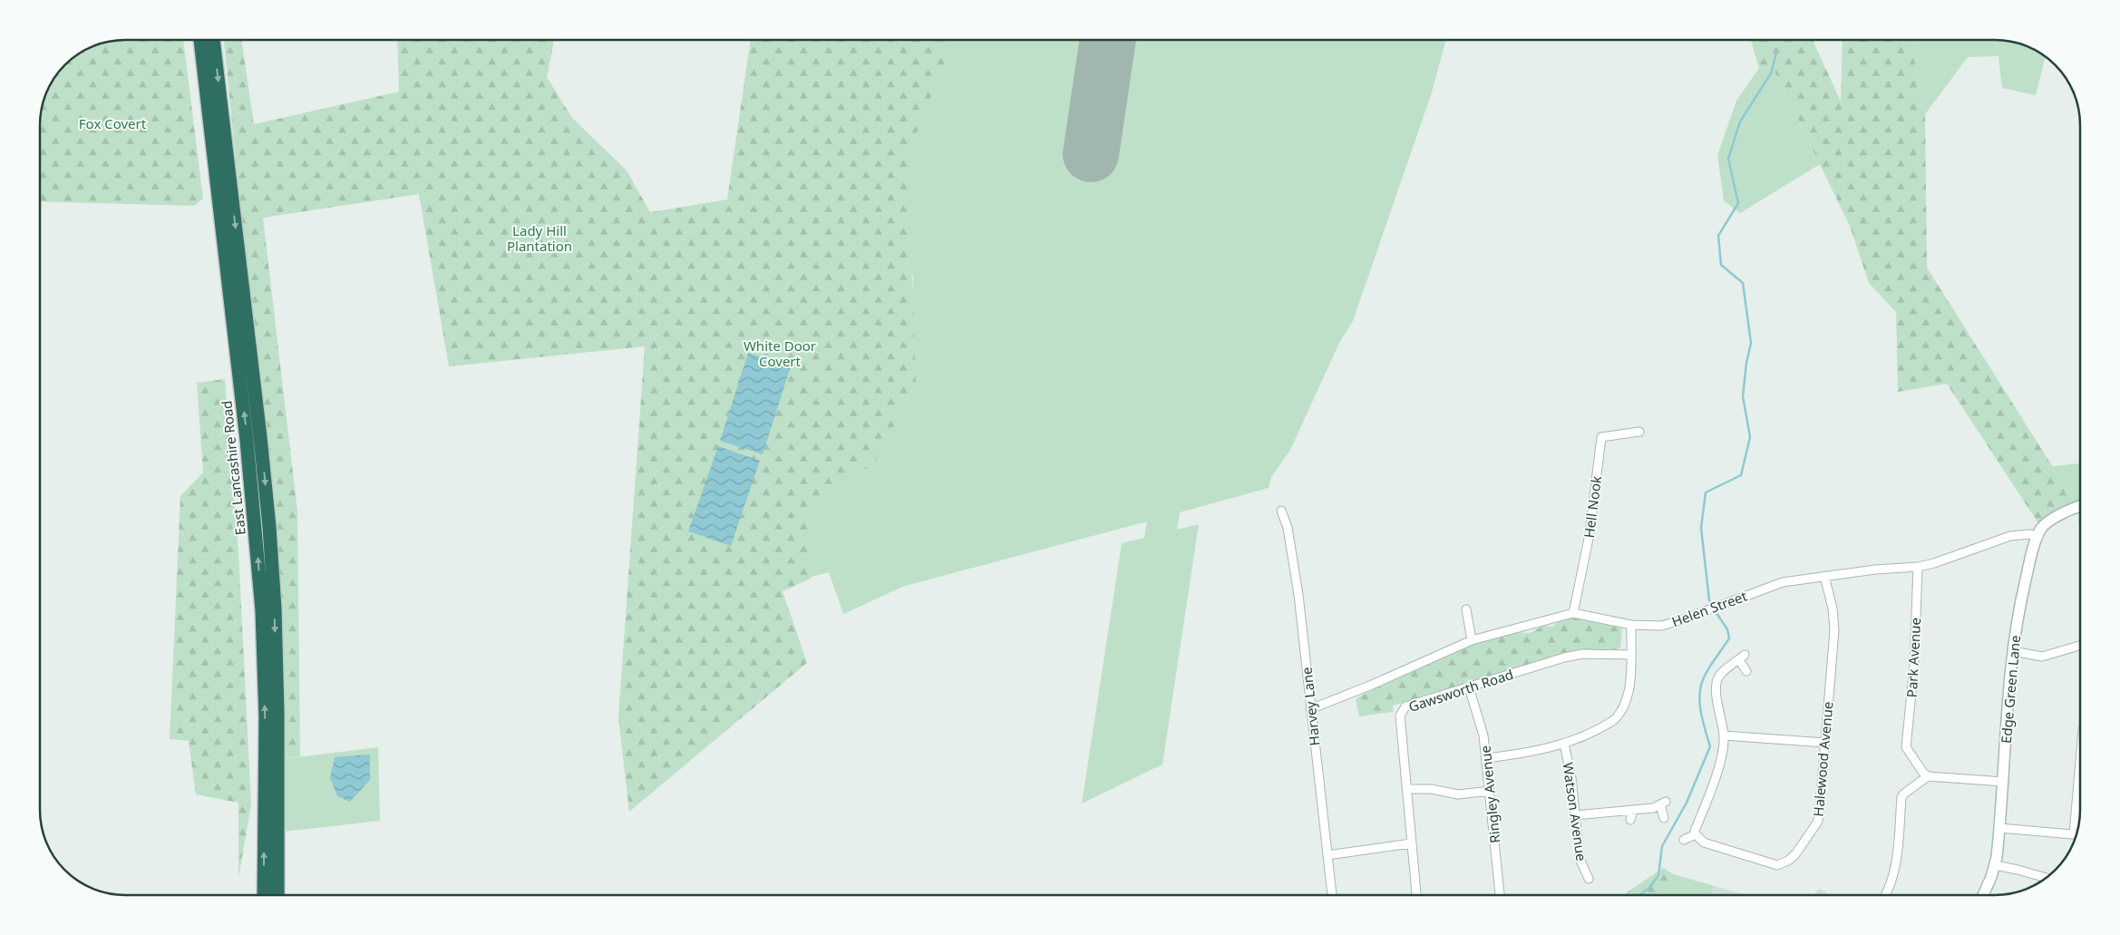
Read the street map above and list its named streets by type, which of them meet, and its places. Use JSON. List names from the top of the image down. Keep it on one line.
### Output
{"streets":{"highway":["East Lancashire Road"],"street":["Hell Nook","Helen Street","Park Avenue","Edge Green Lane","Gawsworth Road","Harvey Lane","Halewood Avenue","Ringley Avenue","Watson Avenue"]},"crossings":[["Hell Nook","Helen Street"],["Helen Street","Park Avenue"],["Helen Street","Edge Green Lane"],["Helen Street","Harvey Lane"],["Helen Street","Halewood Avenue"],["Gawsworth Road","Ringley Avenue"]],"parks":["Fox Covert","Lady Hill Plantation","White Door Covert"]}
